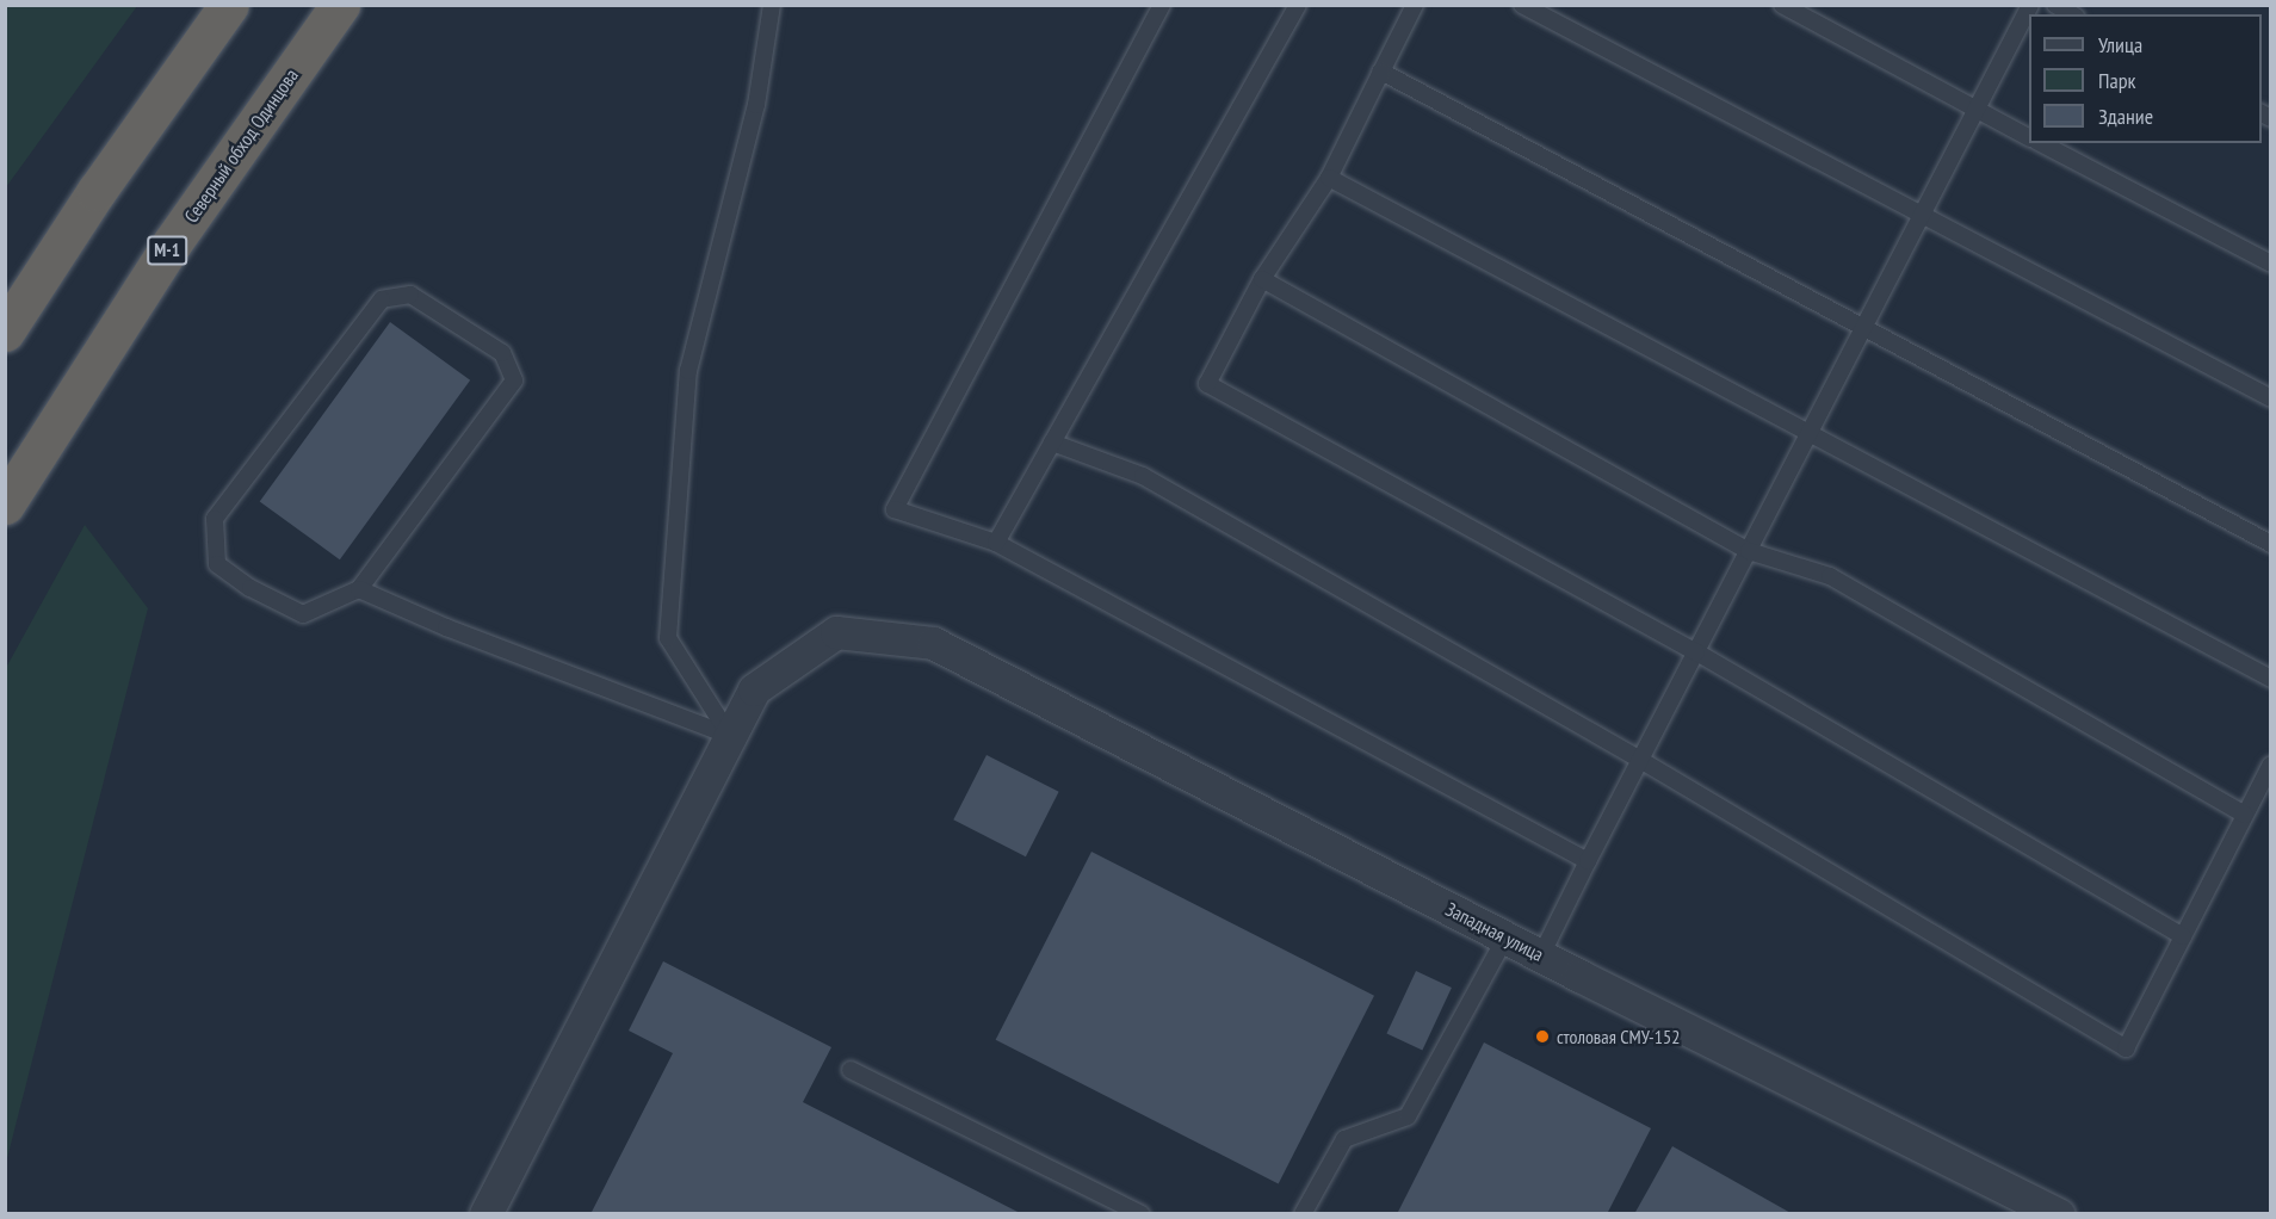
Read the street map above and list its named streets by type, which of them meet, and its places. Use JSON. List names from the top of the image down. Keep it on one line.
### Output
{"streets":{"highway":["Северный обход Одинцова","М-1"],"street":["Западная улица"]},"places":["столовая СМУ-152"],"legend":["Улица","Парк","Здание"]}
